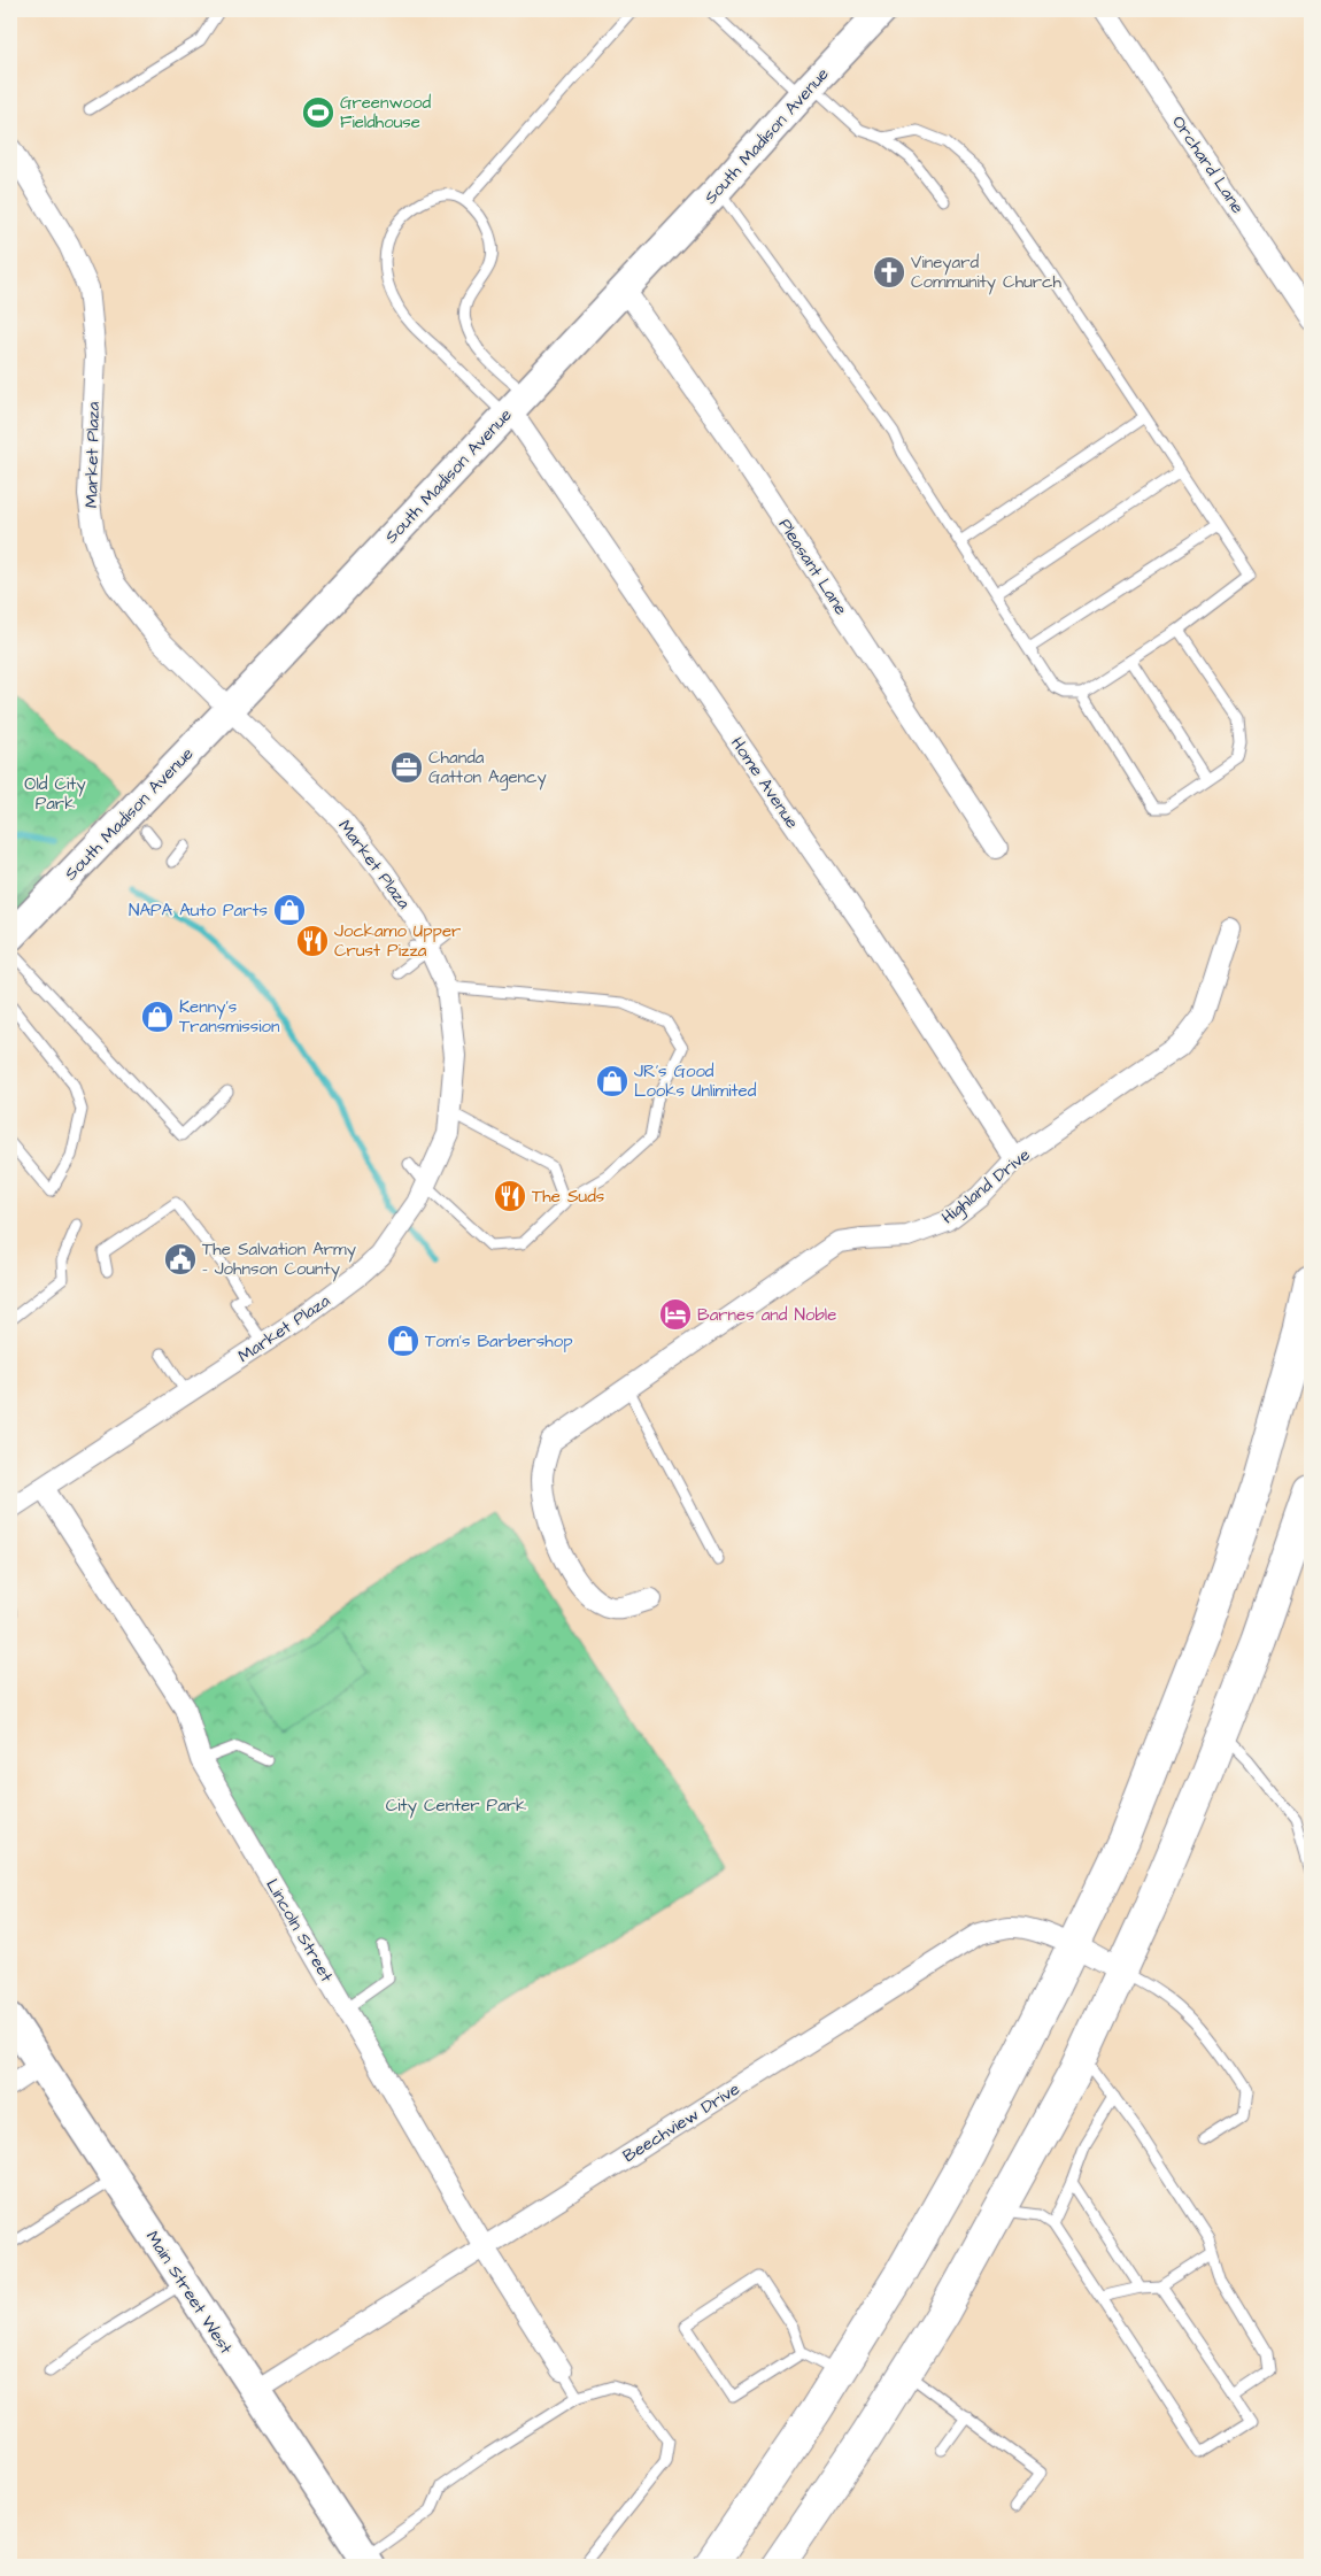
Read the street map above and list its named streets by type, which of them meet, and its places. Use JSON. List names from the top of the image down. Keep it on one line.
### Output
{"streets":{"main road":["South Madison Avenue","Main Street West"],"street":["Orchard Lane","Market Plaza","Pleasant Lane","Home Avenue","Highland Drive","Lincoln Street","Beechview Drive"]},"crossings":[["South Madison Avenue","Market Plaza"],["South Madison Avenue","Pleasant Lane"],["South Madison Avenue","Home Avenue"],["Market Plaza","Lincoln Street"],["Home Avenue","Highland Drive"],["Lincoln Street","Beechview Drive"],["Beechview Drive","Main Street West"]],"parks":["Old City Park","City Center Park"],"places":{"sports":["Greenwood Fieldhouse"],"church":["Vineyard Community Church"],"office":["Chanda Gatton Agency"],"shop":["NAPA Auto Parts","Kenny's Transmission","JR's Good Looks Unlimited","Tom's Barbershop"],"restaurant":["Jockamo Upper Crust Pizza","The Suds"],"public building":["The Salvation Army - Johnson County"],"hotel":["Barnes and Noble"]}}
